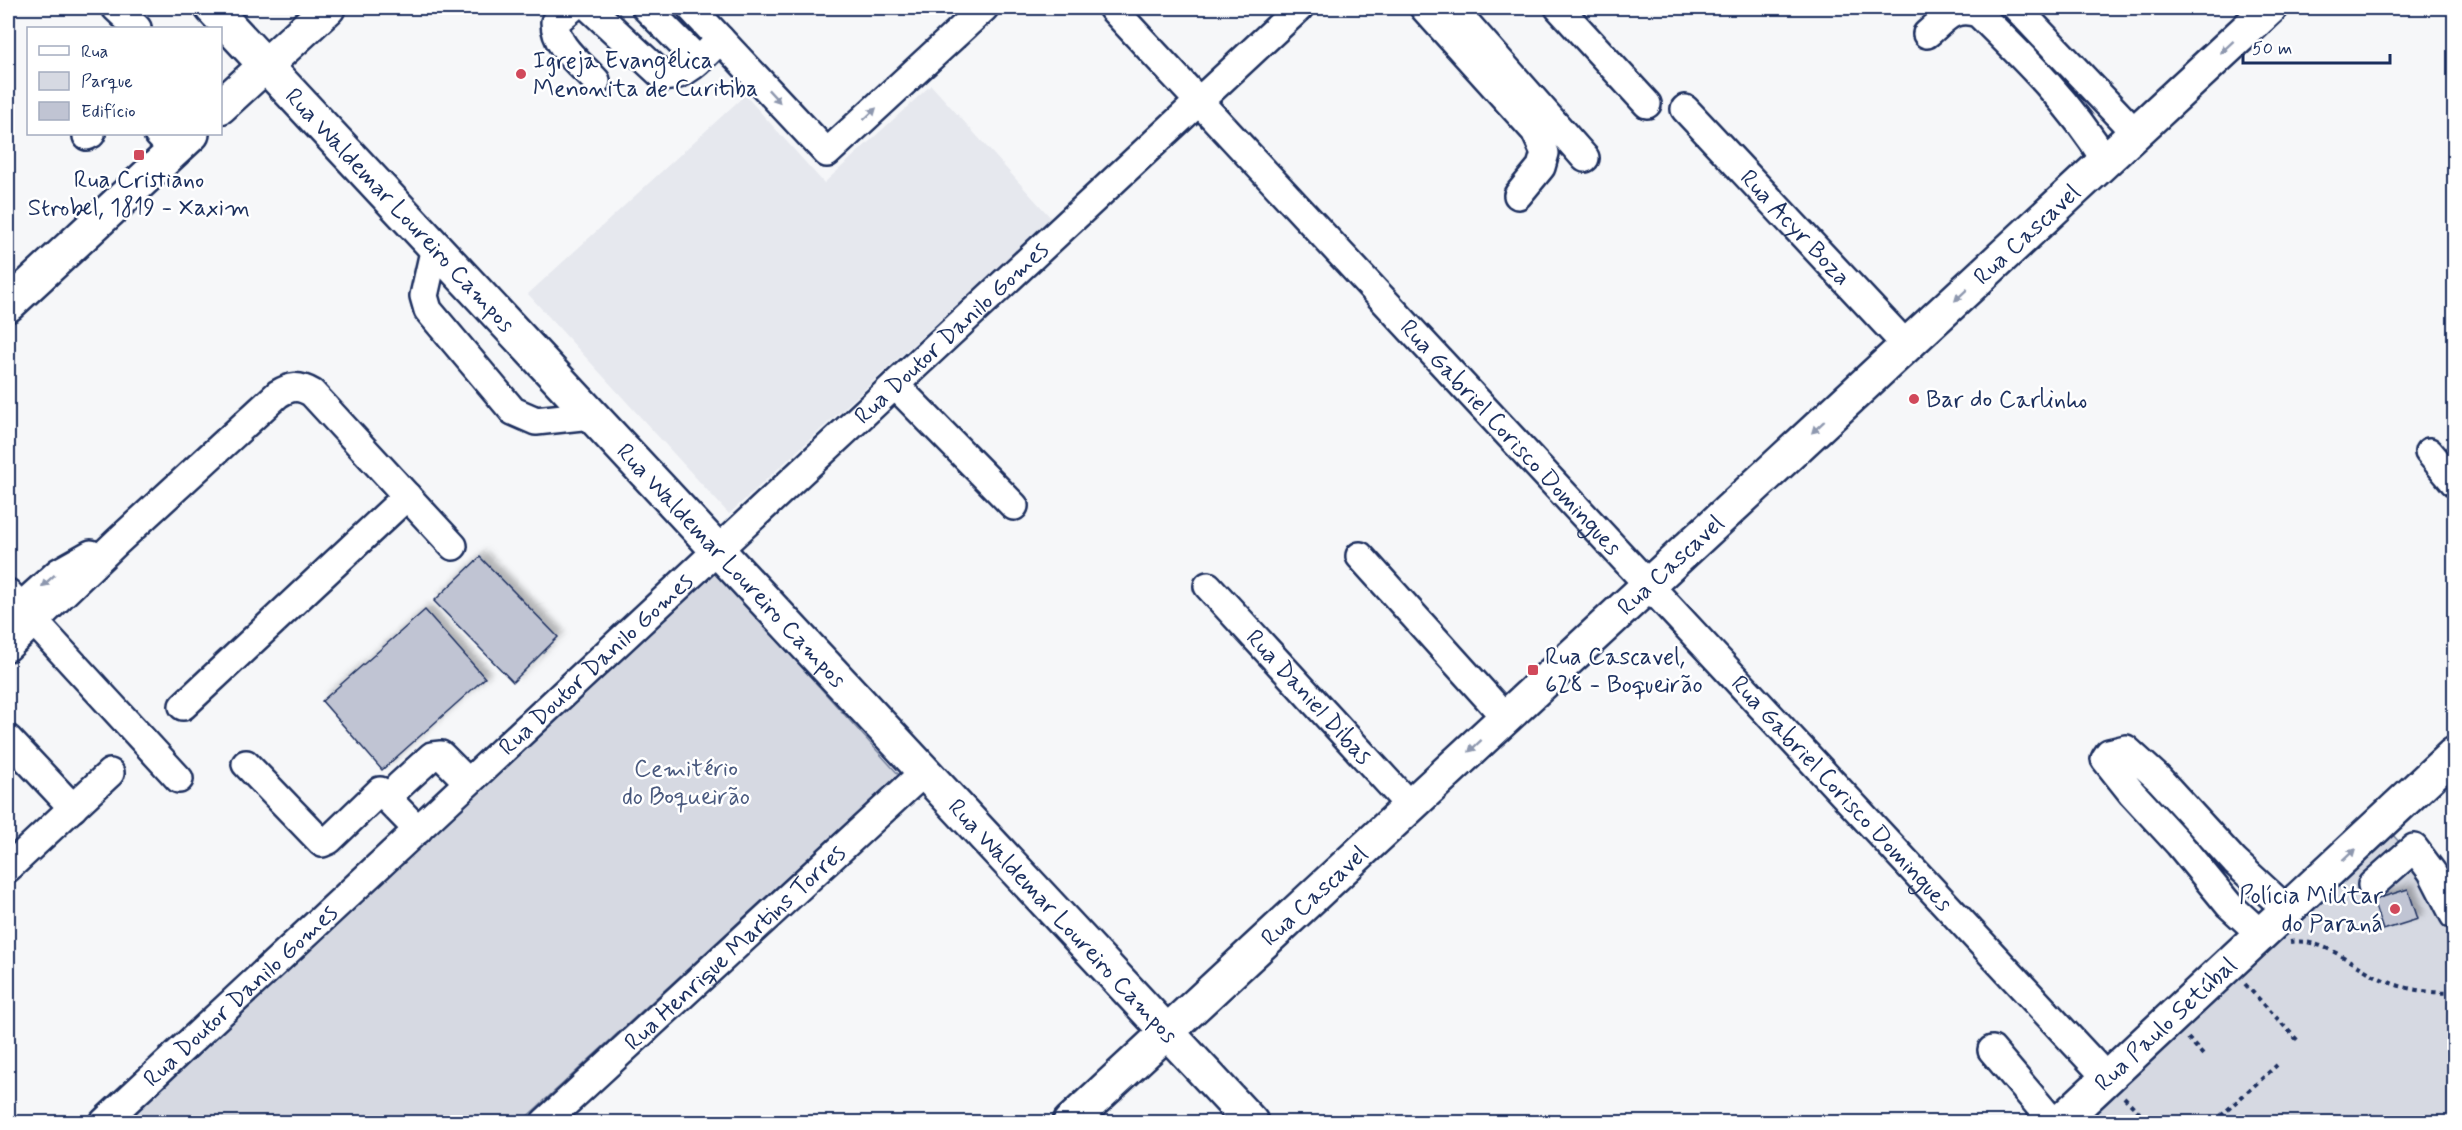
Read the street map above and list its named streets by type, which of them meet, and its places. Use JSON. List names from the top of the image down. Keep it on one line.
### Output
{"streets":{"main road":["Rua Waldemar Loureiro Campos","Rua Cascavel","Rua Paulo Setúbal"],"street":["Rua Acyr Boza","Rua Doutor Danilo Gomes","Rua Gabriel Corisco Domingues","Rua Daniel Dibas","Rua Henrique Martins Torres"]},"crossings":[["Rua Waldemar Loureiro Campos","Rua Cascavel"],["Rua Waldemar Loureiro Campos","Rua Doutor Danilo Gomes"],["Rua Waldemar Loureiro Campos","Rua Henrique Martins Torres"],["Rua Acyr Boza","Rua Cascavel"],["Rua Cascavel","Rua Gabriel Corisco Domingues"],["Rua Cascavel","Rua Daniel Dibas"],["Rua Doutor Danilo Gomes","Rua Gabriel Corisco Domingues"],["Rua Gabriel Corisco Domingues","Rua Paulo Setúbal"]],"one_way":["Rua Cascavel","Rua Paulo Setúbal"],"parks":["Cemitério do Boqueirão"],"places":{"other":["Igreja Evangélica Menonita de Curitiba","Bar do Carlinho","Polícia Militar do Paraná"],"transit":["Rua Cristiano Strobel, 1819 - Xaxim","Rua Cascavel, 628 - Boqueirão"]},"legend":["Rua","Parque","Edifício"],"scale_bar":"50 m"}
